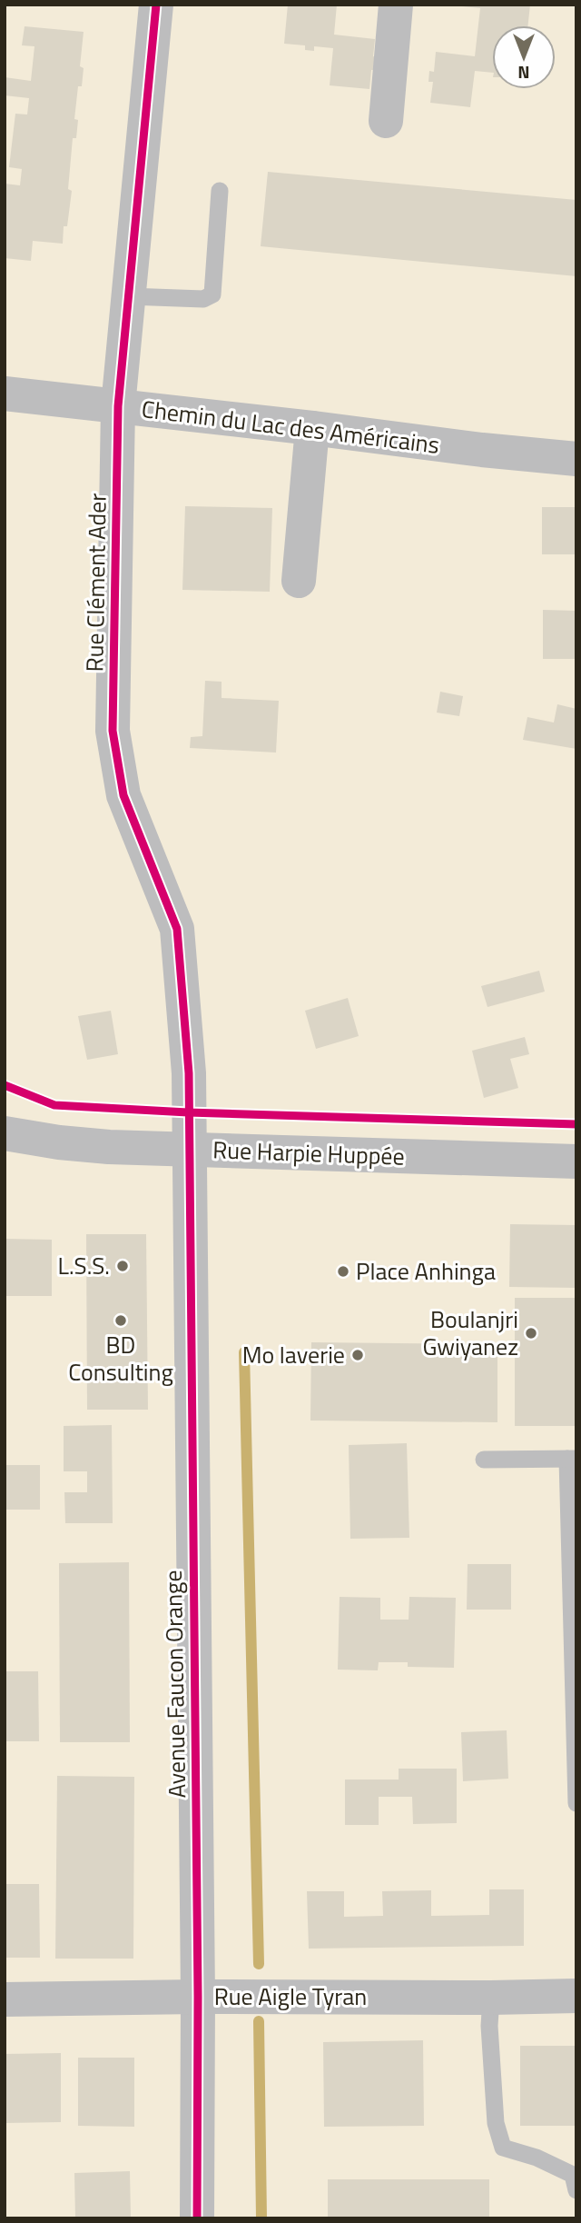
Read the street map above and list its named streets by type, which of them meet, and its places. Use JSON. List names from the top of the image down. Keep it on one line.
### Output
{"streets":{"street":["Chemin du Lac des Américains","Rue Clément Ader","Rue Harpie Huppée","Avenue Faucon Orange","Rue Aigle Tyran"]},"crossings":[["Chemin du Lac des Américains","Rue Clément Ader"],["Rue Clément Ader","Rue Harpie Huppée"],["Rue Clément Ader","Avenue Faucon Orange"],["Rue Harpie Huppée","Avenue Faucon Orange"],["Avenue Faucon Orange","Rue Aigle Tyran"]],"places":["L.S.S.","Place Anhinga","BD Consulting","Boulanjri Gwiyanez","Mo laverie"],"north":"bottom"}
